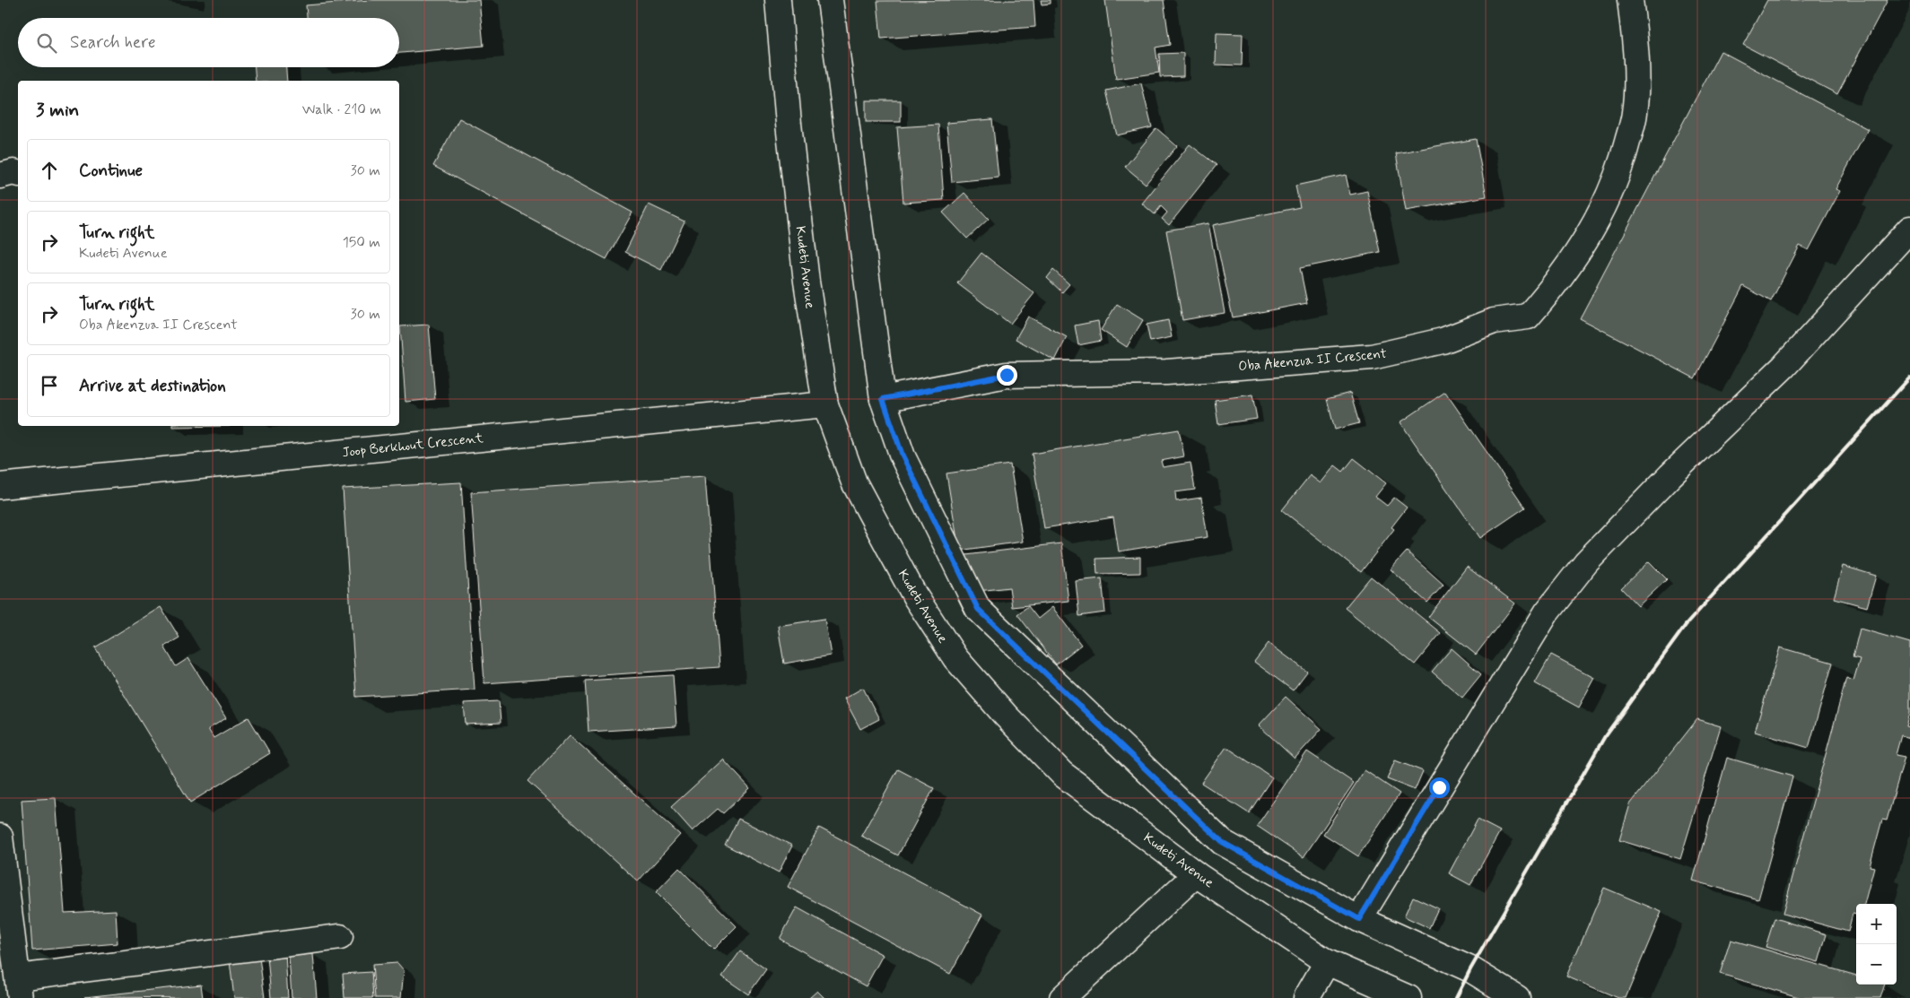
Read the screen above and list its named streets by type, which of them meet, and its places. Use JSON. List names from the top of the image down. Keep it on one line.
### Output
{"streets":{"street":["Kudeti Avenue","Oba Akenzua II Crescent","Joop Berkhout Crescent"]},"crossings":[["Kudeti Avenue","Joop Berkhout Crescent"]],"page":{"search":"Search here","heading":["3 min","Walk · 210 m"],"list":[["Continue","30 m"],["Turn right","Kudeti Avenue","150 m"],["Turn right","Oba Akenzua II Crescent","30 m"],"Arrive at destination"],"map_buttons":["+","−"]}}
